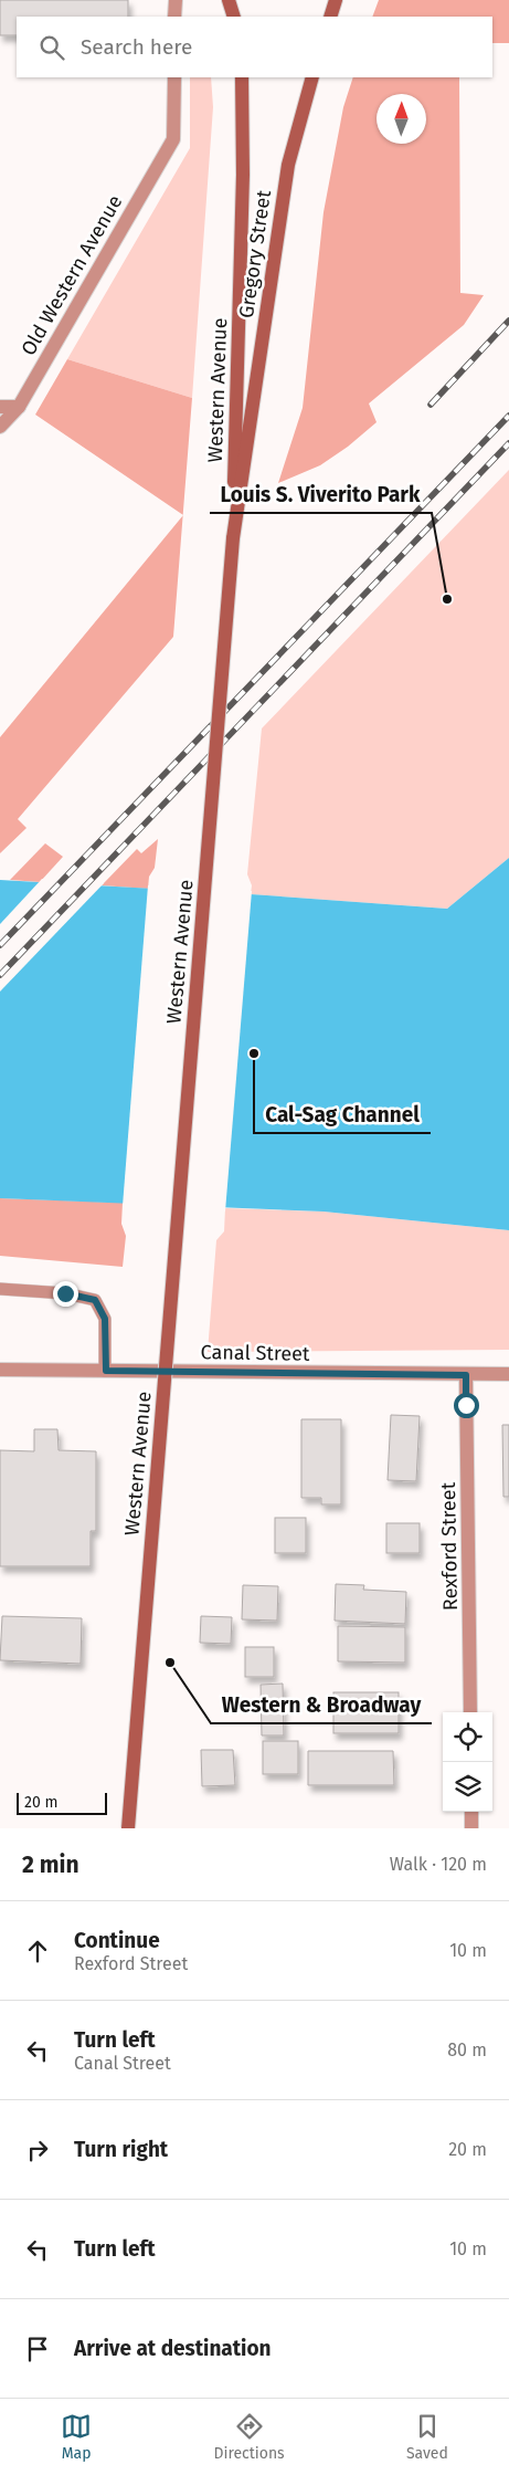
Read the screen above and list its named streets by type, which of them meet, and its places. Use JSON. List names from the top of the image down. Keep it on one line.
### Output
{"streets":{"main road":["Gregory Street","Western Avenue"],"street":["Old Western Avenue","Canal Street","Rexford Street"]},"crossings":[["Gregory Street","Western Avenue"],["Canal Street","Rexford Street"]],"places":["Louis S. Viverito Park","Cal-Sag Channel","Western & Broadway"],"scale_bar":"20 m","north":"top","page":{"search":"Search here","scale":"20 m","heading":["2 min","Walk · 120 m"],"list":[["Continue","Rexford Street","10 m"],["Turn left","Canal Street","80 m"],["Turn right","20 m"],["Turn left","10 m"],"Arrive at destination"],"nav":["Map","Directions","Saved"]}}
